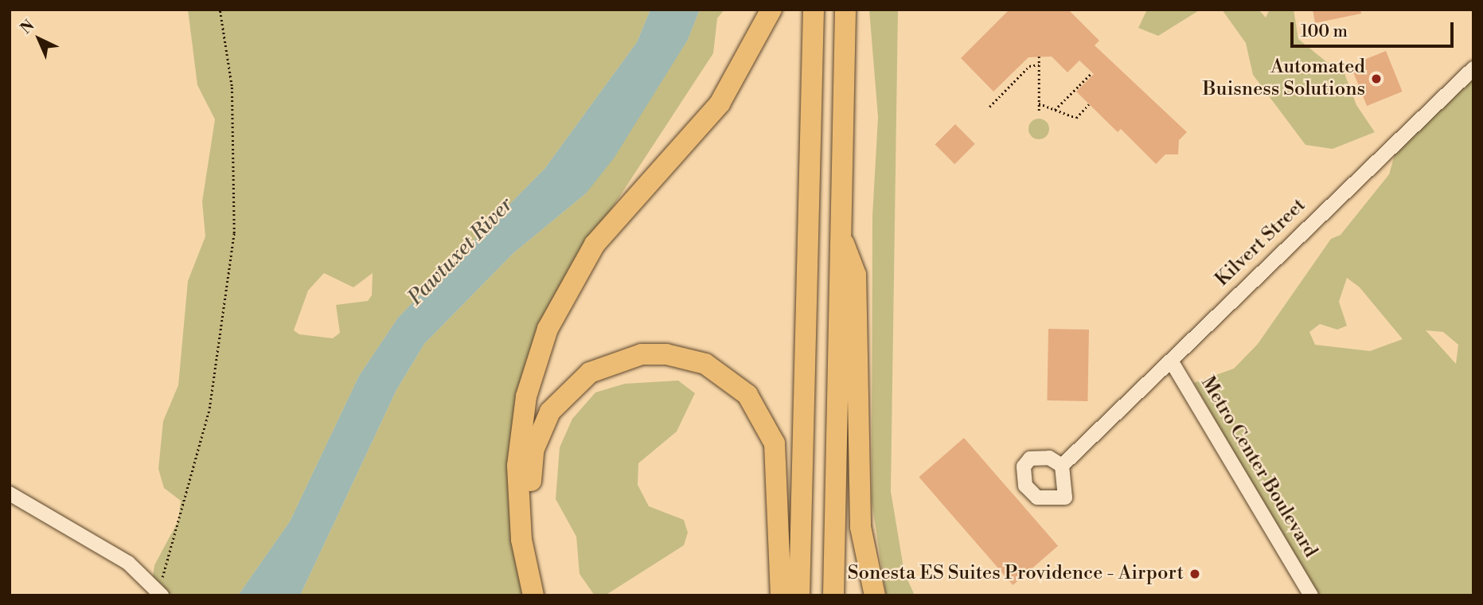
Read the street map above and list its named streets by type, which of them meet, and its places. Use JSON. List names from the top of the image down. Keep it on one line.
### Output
{"streets":{"street":["Kilvert Street","Metro Center Boulevard"]},"crossings":[["Kilvert Street","Metro Center Boulevard"]],"water":["Pawtuxet River"],"places":["Automated Buisness Solutions","Sonesta ES Suites Providence - Airport"],"scale_bar":"100 m","north":"top left"}
